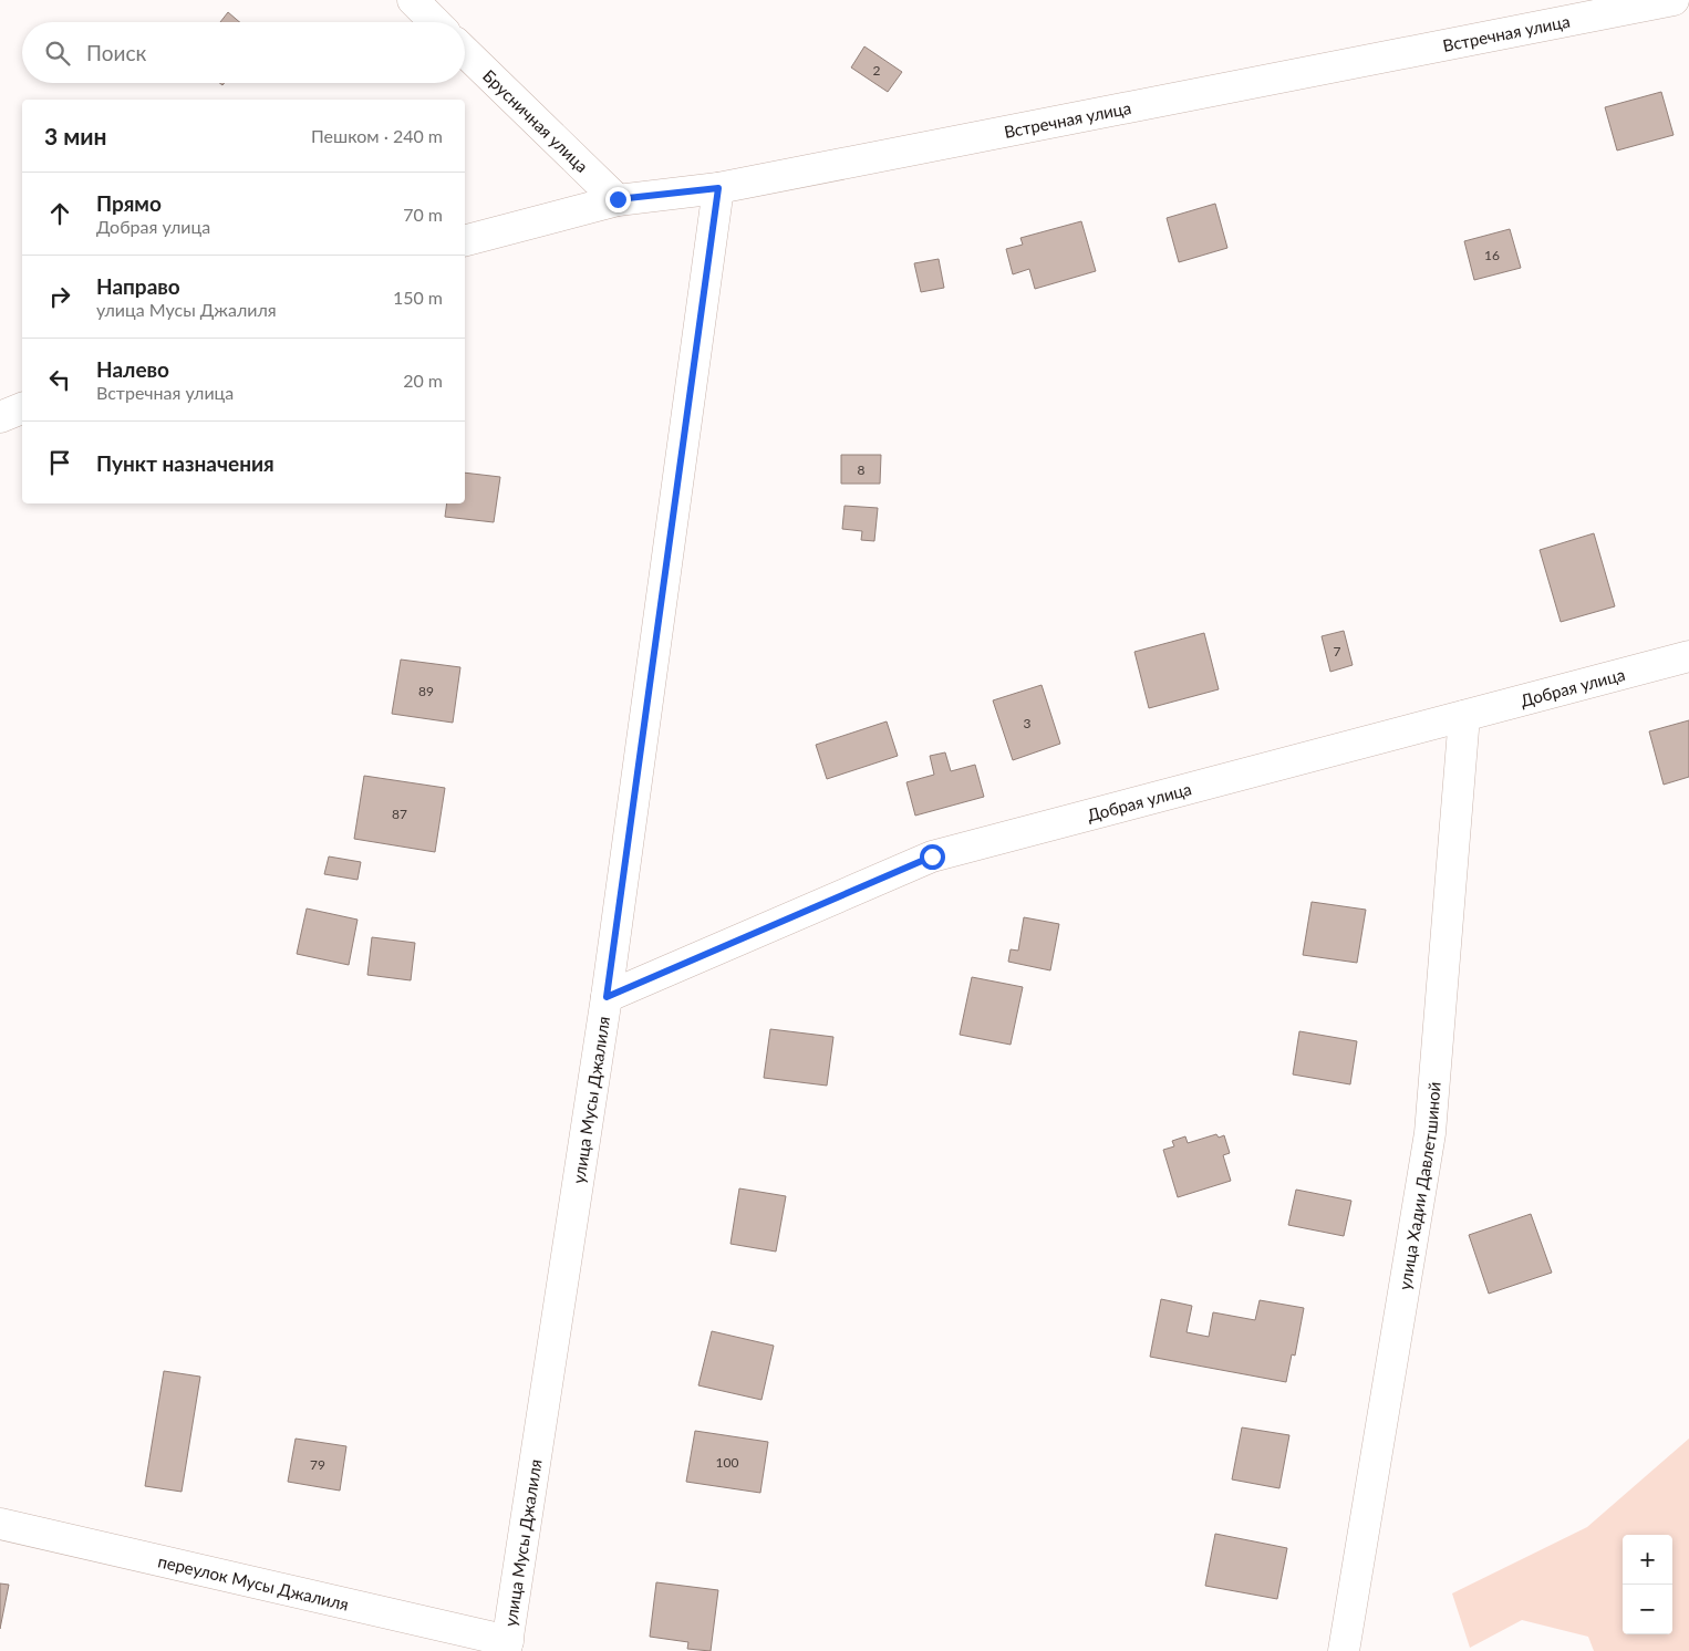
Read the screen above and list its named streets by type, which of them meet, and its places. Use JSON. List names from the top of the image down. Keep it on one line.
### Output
{"streets":{"street":["Встречная улица","Брусничная улица","Добрая улица","улица Мусы Джалиля","улица Хадии Давлетшиной","переулок Мусы Джалиля"]},"crossings":[["Встречная улица","Брусничная улица"],["Встречная улица","улица Мусы Джалиля"],["Добрая улица","улица Мусы Джалиля"],["Добрая улица","улица Хадии Давлетшиной"],["улица Мусы Джалиля","переулок Мусы Джалиля"]],"house_numbers":["2","16","8","7","89","3","87","100","79"],"page":{"search":"Поиск","heading":["3 мин","Пешком · 240 m"],"list":[["Прямо","Добрая улица","70 m"],["Направо","улица Мусы Джалиля","150 m"],["Налево","Встречная улица","20 m"],"Пункт назначения"],"map_buttons":["+","−"]}}
